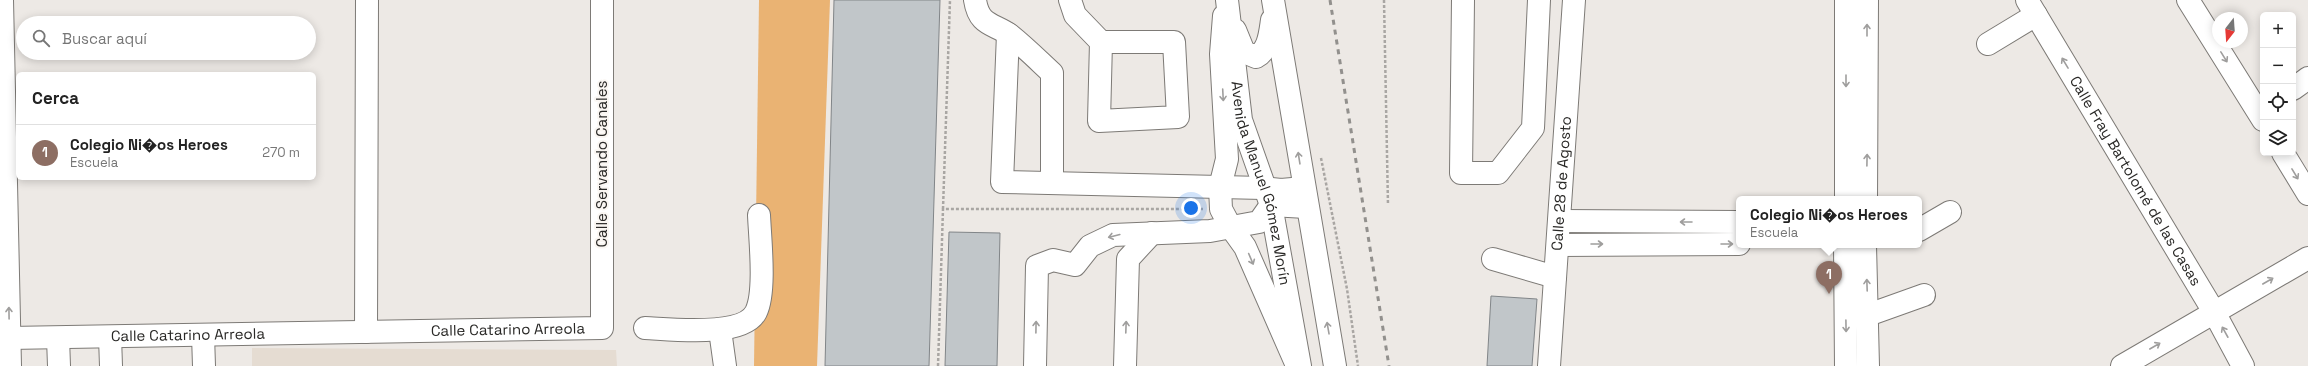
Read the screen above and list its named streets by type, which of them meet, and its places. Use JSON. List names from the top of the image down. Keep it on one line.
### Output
{"streets":{"street":["Calle Servando Canales","Calle Fray Bartolomé de las Casas","Avenida Manuel Gómez Morín","Calle 28 de Agosto","Calle Catarino Arreola"]},"crossings":[["Calle Servando Canales","Calle Catarino Arreola"]],"north":"bottom","page":{"map_buttons":["+","−"],"search":"Buscar aquí","heading":"Cerca","list":[{"mark":"1","name":"Colegio Ni�os Heroes","note":"Escuela","value":"270 m"}],"popup":["Colegio Ni�os Heroes","Escuela"],"pins":"1"}}
